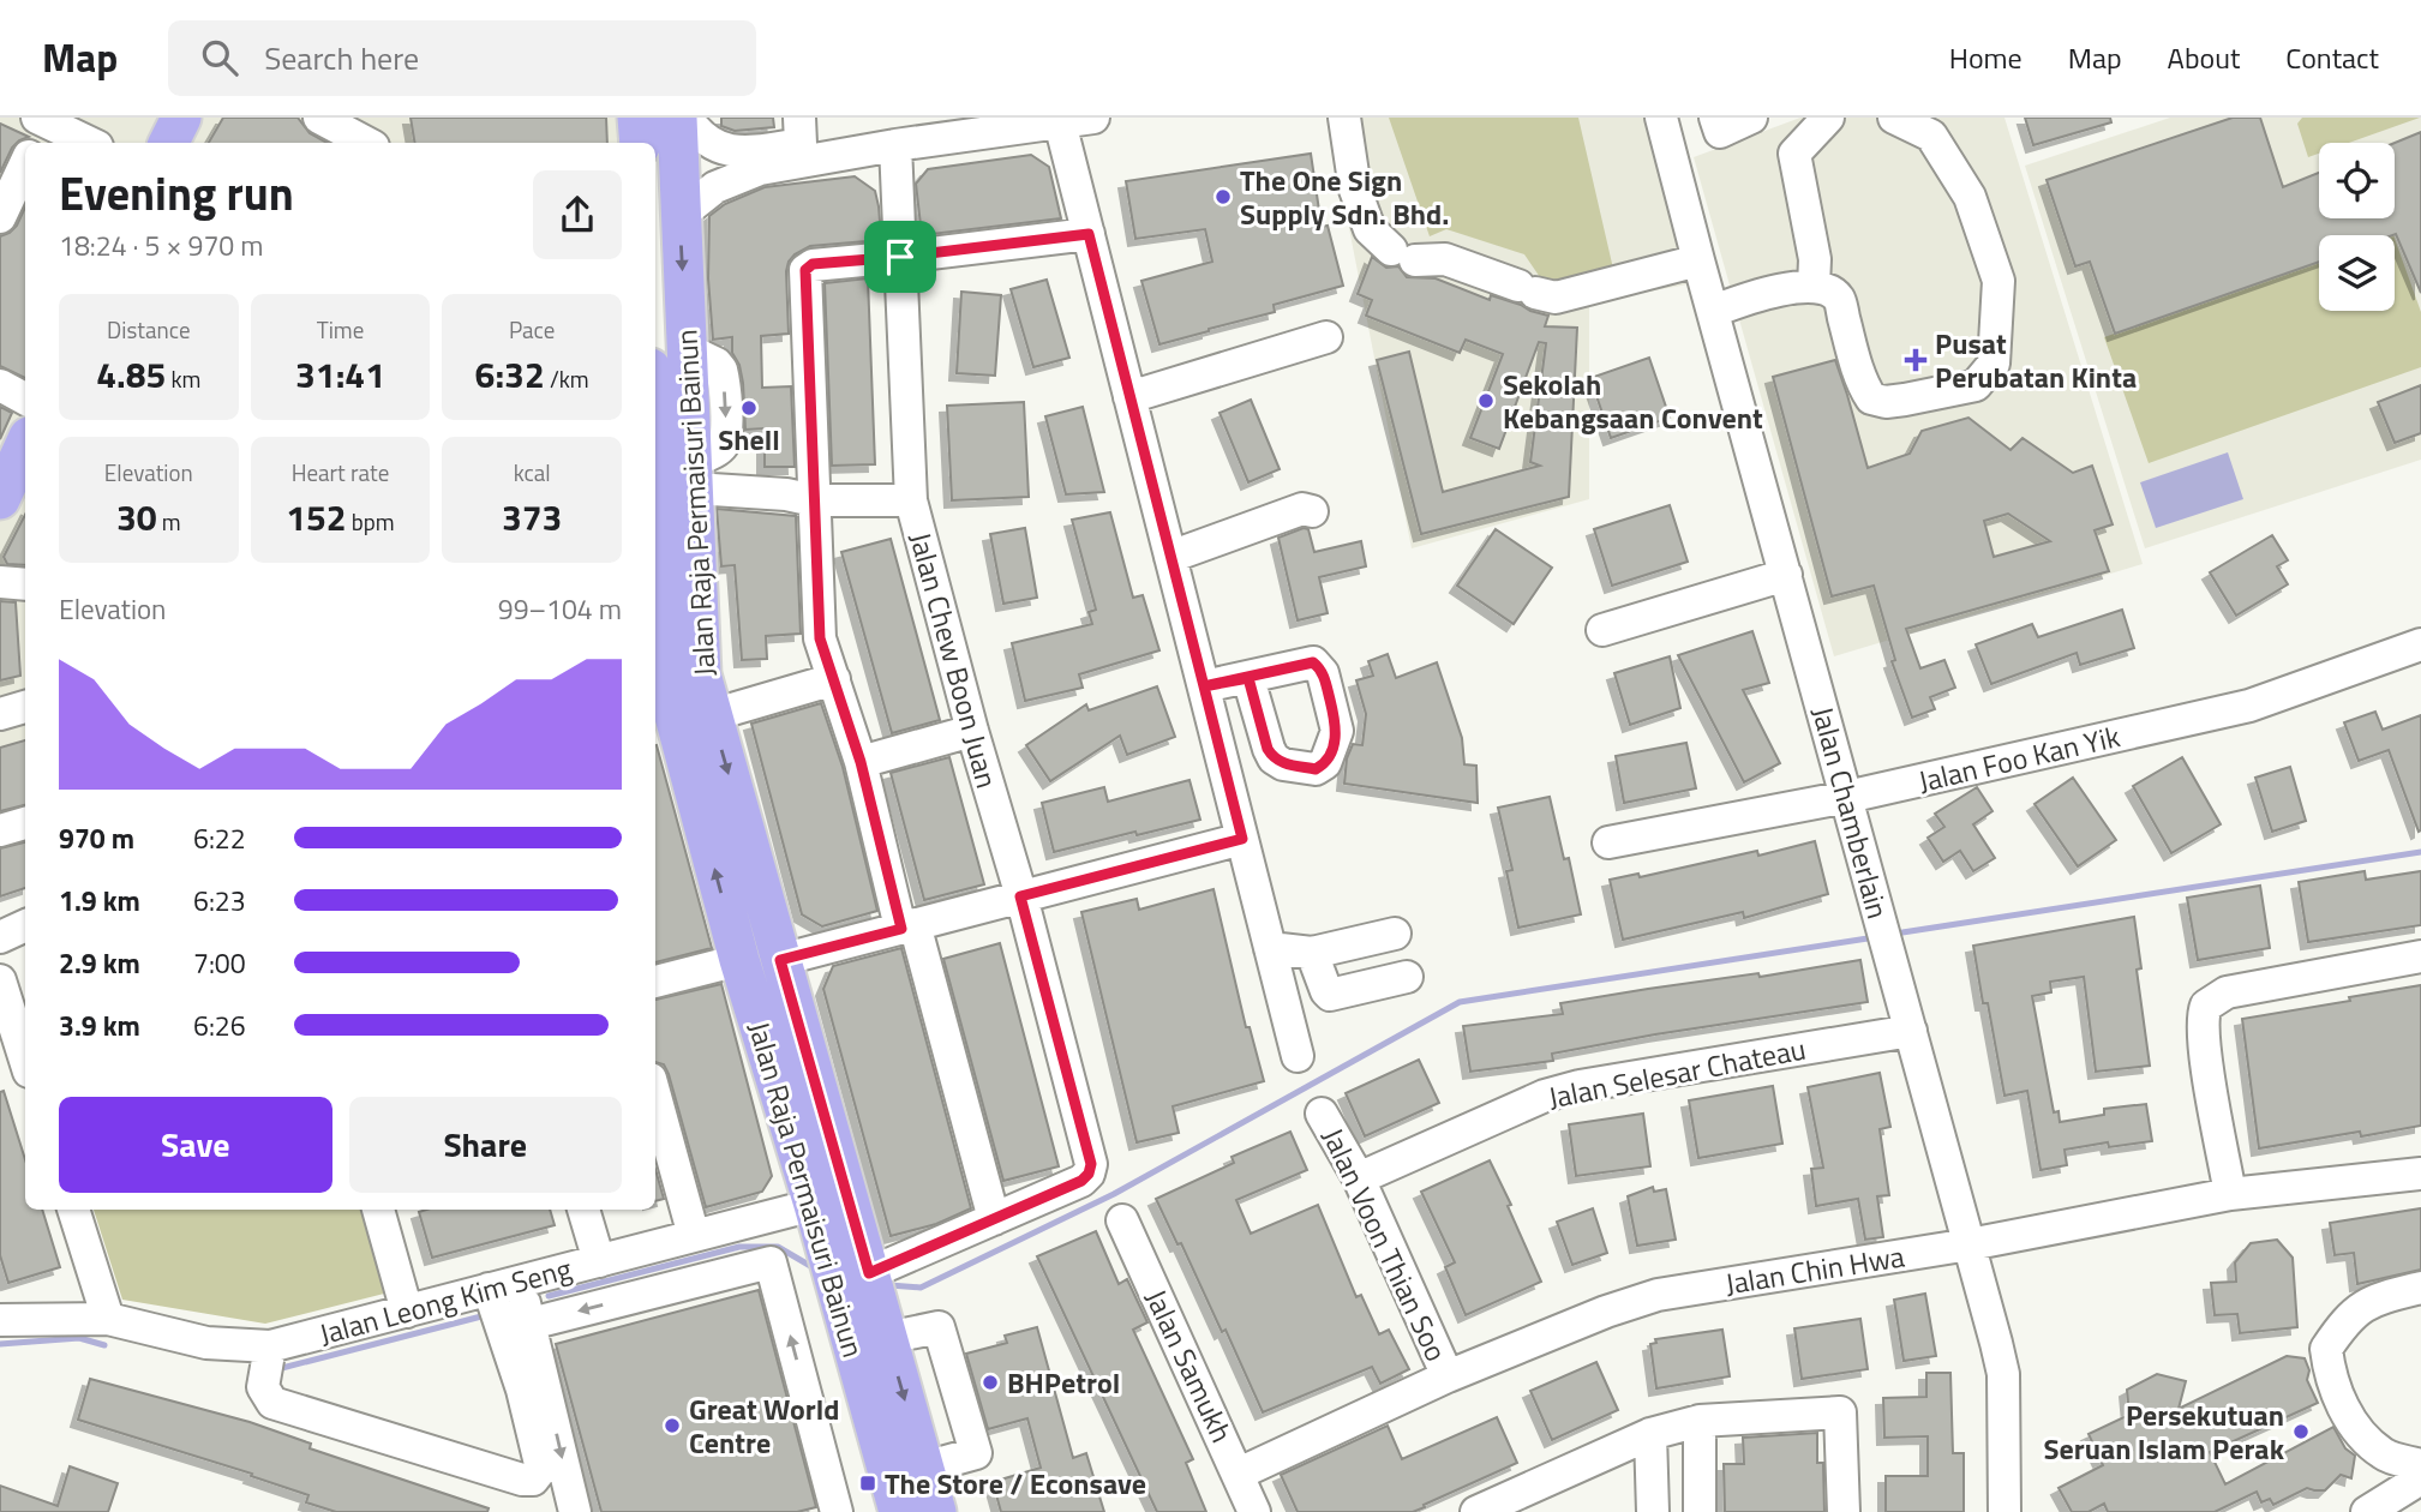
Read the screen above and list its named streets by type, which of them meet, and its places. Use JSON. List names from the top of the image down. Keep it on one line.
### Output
{"streets":{"main road":["Jalan Raja Permaisuri Bainun"],"street":["Jalan Chew Boon Juan","Jalan Foo Kan Yik","Jalan Chamberlain","Jalan Selesar Chateau","Jalan Voon Thian Soo","Jalan Chin Hwa","Jalan Leong Kim Seng","Jalan Samukh"]},"crossings":[["Jalan Raja Permaisuri Bainun","Jalan Leong Kim Seng"],["Jalan Foo Kan Yik","Jalan Chamberlain"],["Jalan Chamberlain","Jalan Selesar Chateau"],["Jalan Chamberlain","Jalan Chin Hwa"],["Jalan Selesar Chateau","Jalan Voon Thian Soo"],["Jalan Voon Thian Soo","Jalan Chin Hwa"],["Jalan Chin Hwa","Jalan Samukh"]],"places":{"other":["The One Sign Supply Sdn. Bhd.","Sekolah Kebangsaan Convent","Shell","BHPetrol","Great World Centre","Persekutuan Seruan Islam Perak"],"health":["Pusat Perubatan Kinta"],"transit":["The Store / Econsave"]},"page":{"header":"Map","search":"Search here","nav":["Home","Map","About","Contact"],"heading":["Evening run","18:24 · 5 × 970 m"],"stats":[["Distance","4.85 km"],["Time","31:41"],["Pace","6:32 /km"],["Elevation","30 m"],["Heart rate","152 bpm"],["kcal","373"]],"chart":["Elevation","99–104 m"],"list":[{"name":"970 m","note":"6:22"},{"name":"1.9 km","note":"6:23"},{"name":"2.9 km","note":"7:00"},{"name":"3.9 km","note":"6:26"}],"buttons":["Save","Share"]}}
